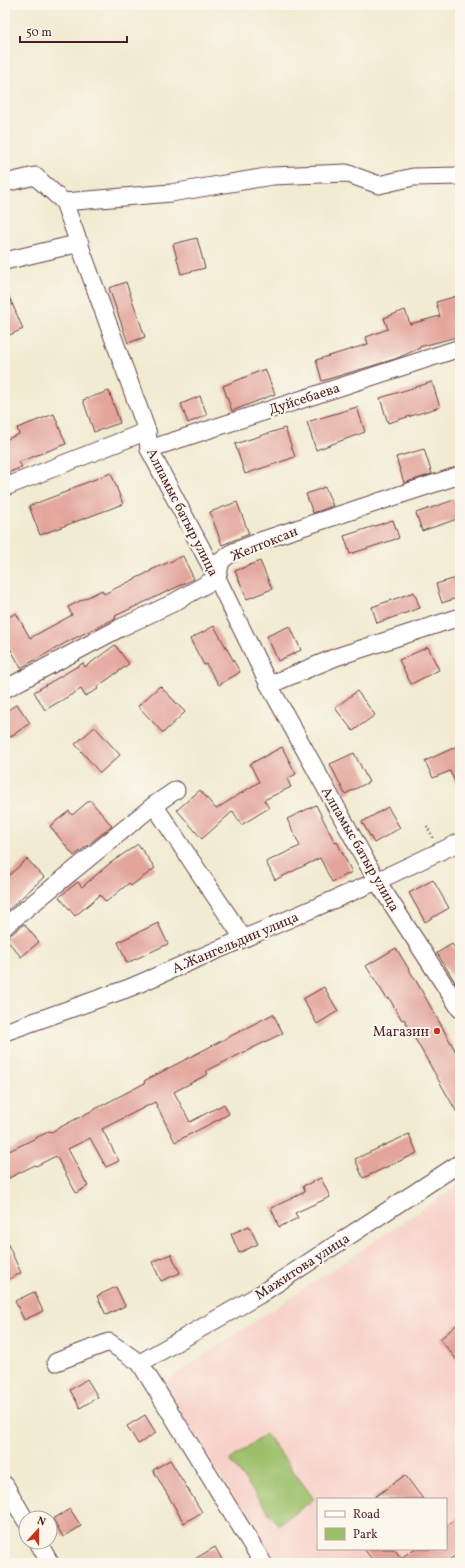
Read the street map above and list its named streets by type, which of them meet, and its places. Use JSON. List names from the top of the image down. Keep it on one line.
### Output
{"streets":{"street":["Дуйсебаева","Алпамыс батыр улица","Желтоксан","А.Жангельдин улица","Мажитова улица"]},"crossings":[["Дуйсебаева","Алпамыс батыр улица"],["Алпамыс батыр улица","Желтоксан"],["Алпамыс батыр улица","А.Жангельдин улица"]],"places":["Магазин"],"legend":["Road","Park"],"scale_bar":"50 m","north":"top"}
